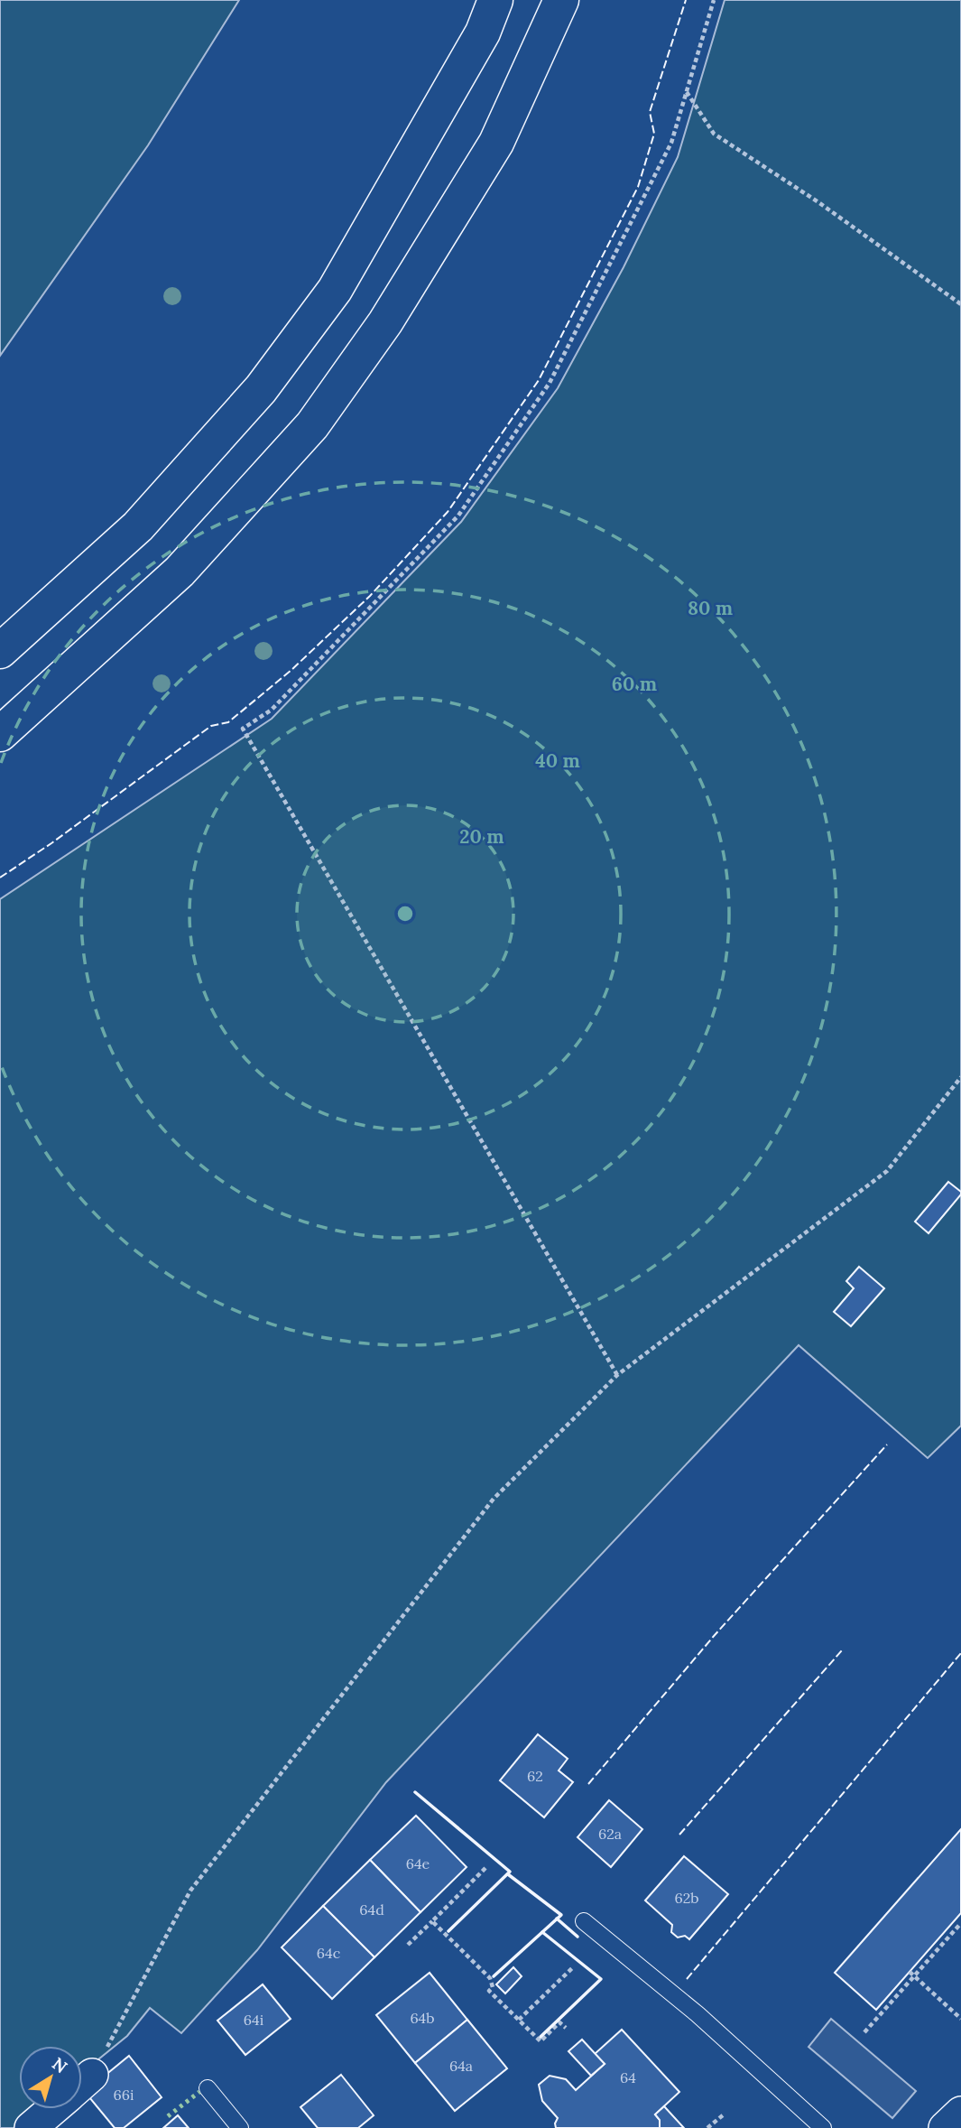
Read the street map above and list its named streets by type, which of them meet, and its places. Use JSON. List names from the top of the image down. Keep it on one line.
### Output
{"house_numbers":["62","62a","64e","62b","64d","64c","64b","64i","64a","64","66i"],"north":"top right","rings":["80 m","60 m","40 m","20 m"]}
